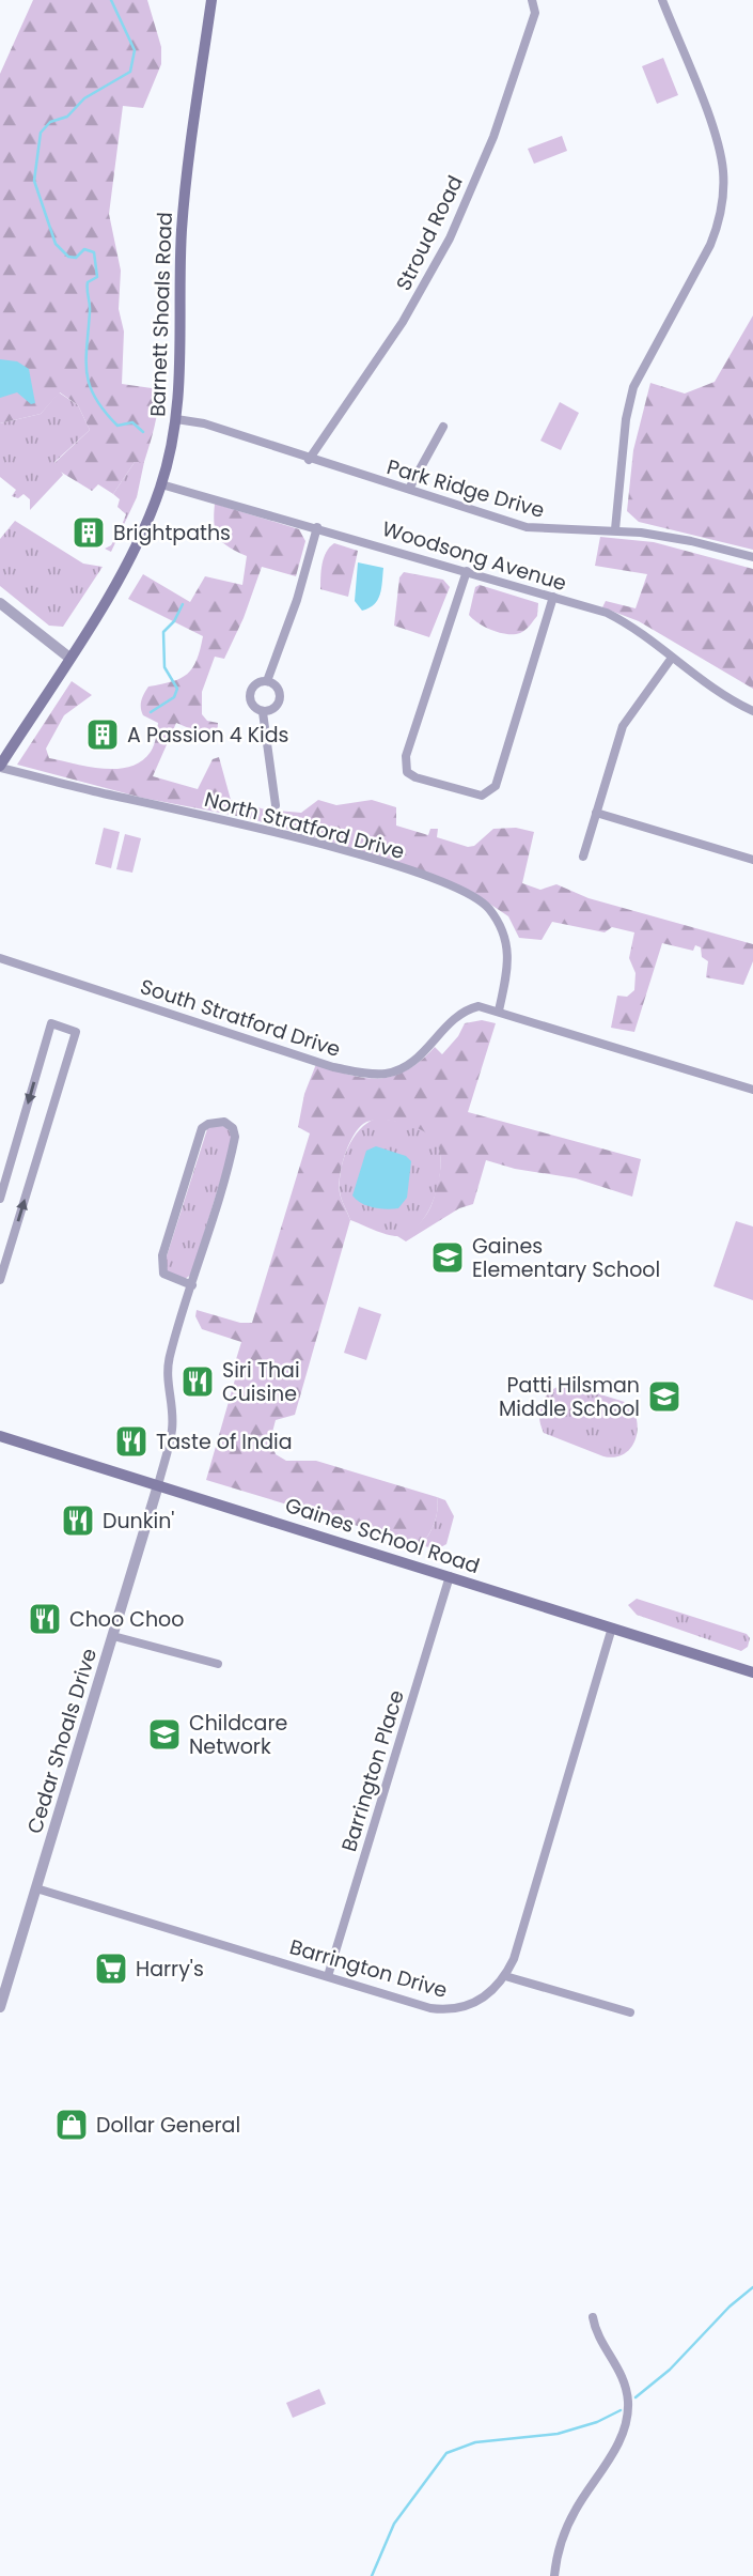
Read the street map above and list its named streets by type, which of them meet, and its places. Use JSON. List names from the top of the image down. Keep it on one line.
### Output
{"streets":{"main road":["Barnett Shoals Road","Gaines School Road"],"street":["Stroud Road","Park Ridge Drive","Woodsong Avenue","North Stratford Drive","South Stratford Drive","Cedar Shoals Drive","Barrington Place","Barrington Drive"]},"crossings":[["Stroud Road","Park Ridge Drive"],["Barnett Shoals Road","Park Ridge Drive"],["Barnett Shoals Road","Woodsong Avenue"],["Barnett Shoals Road","North Stratford Drive"],["North Stratford Drive","South Stratford Drive"],["Gaines School Road","Cedar Shoals Drive"],["Gaines School Road","Barrington Place"],["Gaines School Road","Barrington Drive"],["Cedar Shoals Drive","Barrington Drive"],["Barrington Place","Barrington Drive"]],"places":{"building":["Brightpaths","A Passion 4 Kids"],"school or university":["Gaines Elementary School","Patti Hilsman Middle School","Childcare Network"],"restaurant":["Siri Thai Cuisine","Taste of India","Dunkin'","Choo Choo"],"supermarket":["Harry's"],"shop":["Dollar General"]}}
